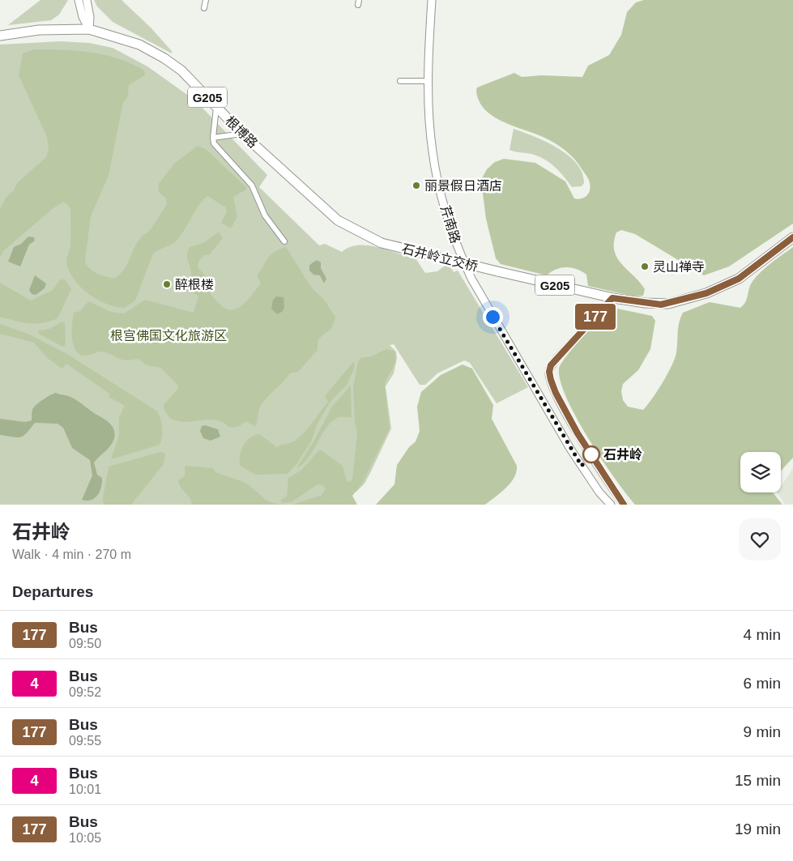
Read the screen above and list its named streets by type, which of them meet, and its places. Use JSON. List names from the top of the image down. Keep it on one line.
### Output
{"streets":{"highway":["G205","根博路","石井岭立交桥"],"main road":["芹南路"]},"crossings":[["G205","石井岭立交桥"],["根博路","石井岭立交桥"]],"parks":["根宫佛国文化旅游区"],"places":["丽景假日酒店","灵山禅寺","醉根楼","石井岭"],"lines":["bus line 177"],"page":{"on_map":"177","heading":[["石井岭","Walk · 4 min · 270 m"],"Departures"],"list":[{"mark":"177","name":"Bus","note":"09:50","value":"4 min"},{"mark":"4","name":"Bus","note":"09:52","value":"6 min"},{"mark":"177","name":"Bus","note":"09:55","value":"9 min"},{"mark":"4","name":"Bus","note":"10:01","value":"15 min"},{"mark":"177","name":"Bus","note":"10:05","value":"19 min"}]}}
